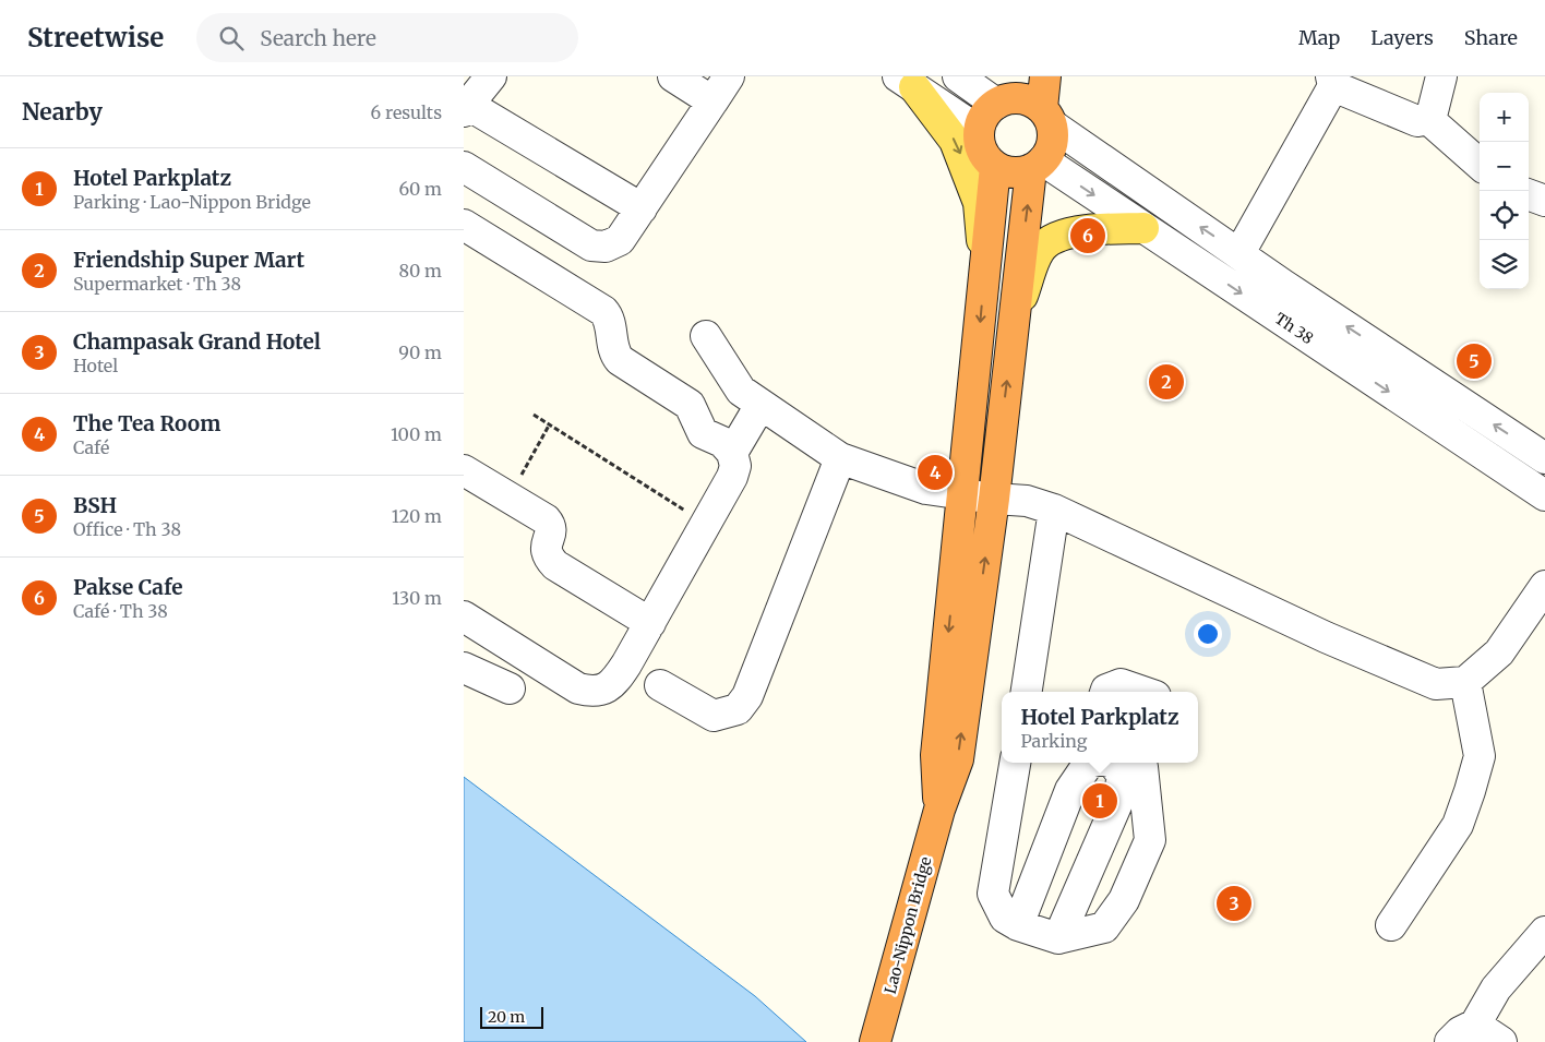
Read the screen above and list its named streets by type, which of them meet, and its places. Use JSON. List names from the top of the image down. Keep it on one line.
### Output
{"streets":{"highway":["Lao-Nippon Bridge"],"street":["Th 38"]},"scale_bar":"20 m","page":{"header":"Streetwise","search":"Search here","nav":["Map","Layers","Share"],"heading":["Nearby","6 results"],"map_buttons":["+","−"],"list":[{"mark":"1","name":"Hotel Parkplatz","note":"Parking · Lao-Nippon Bridge","value":"60 m"},{"mark":"2","name":"Friendship Super Mart","note":"Supermarket · Th 38","value":"80 m"},{"mark":"3","name":"Champasak Grand Hotel","note":"Hotel","value":"90 m"},{"mark":"4","name":"The Tea Room","note":"Café","value":"100 m"},{"mark":"5","name":"BSH","note":"Office · Th 38","value":"120 m"},{"mark":"6","name":"Pakse Cafe","note":"Café · Th 38","value":"130 m"}],"pins":["6","5","2","4","1","3"],"popup":["Hotel Parkplatz","Parking"],"scale":"20 m"}}
